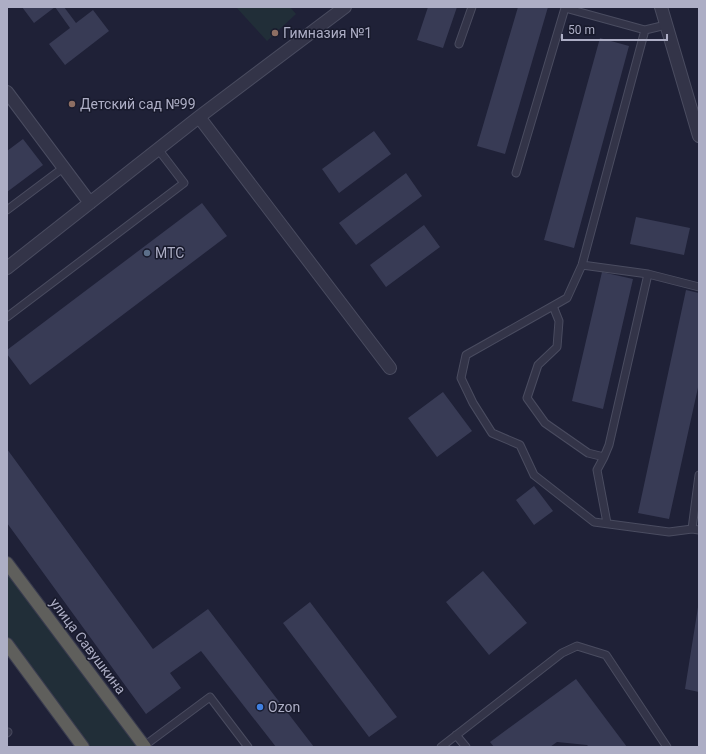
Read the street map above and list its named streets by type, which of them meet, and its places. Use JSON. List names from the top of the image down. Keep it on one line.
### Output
{"streets":{"highway":["улица Савушкина"]},"places":["Гимназия №1","Детский сад №99","МТС","Ozon"],"scale_bar":"50 m"}
